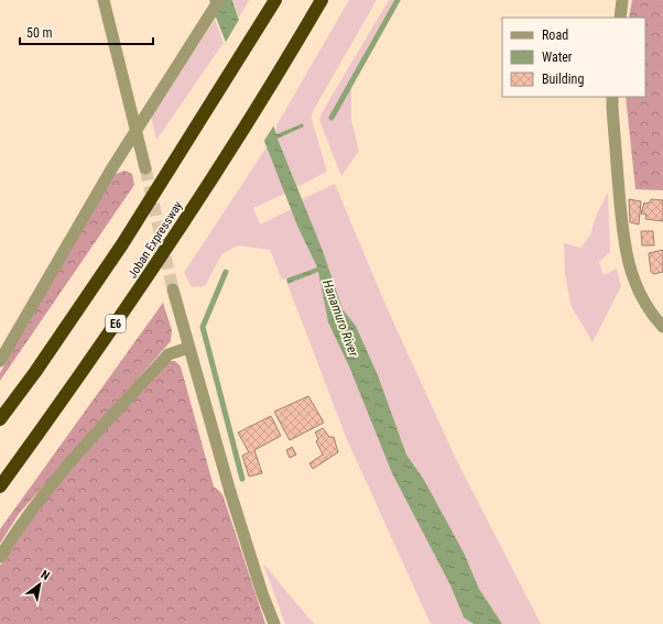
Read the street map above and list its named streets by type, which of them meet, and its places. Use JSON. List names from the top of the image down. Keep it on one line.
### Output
{"streets":{"highway":["Joban Expressway","E6"]},"water":["Hanamuro River"],"legend":["Road","Water","Building"],"scale_bar":"50 m","north":"top right"}
